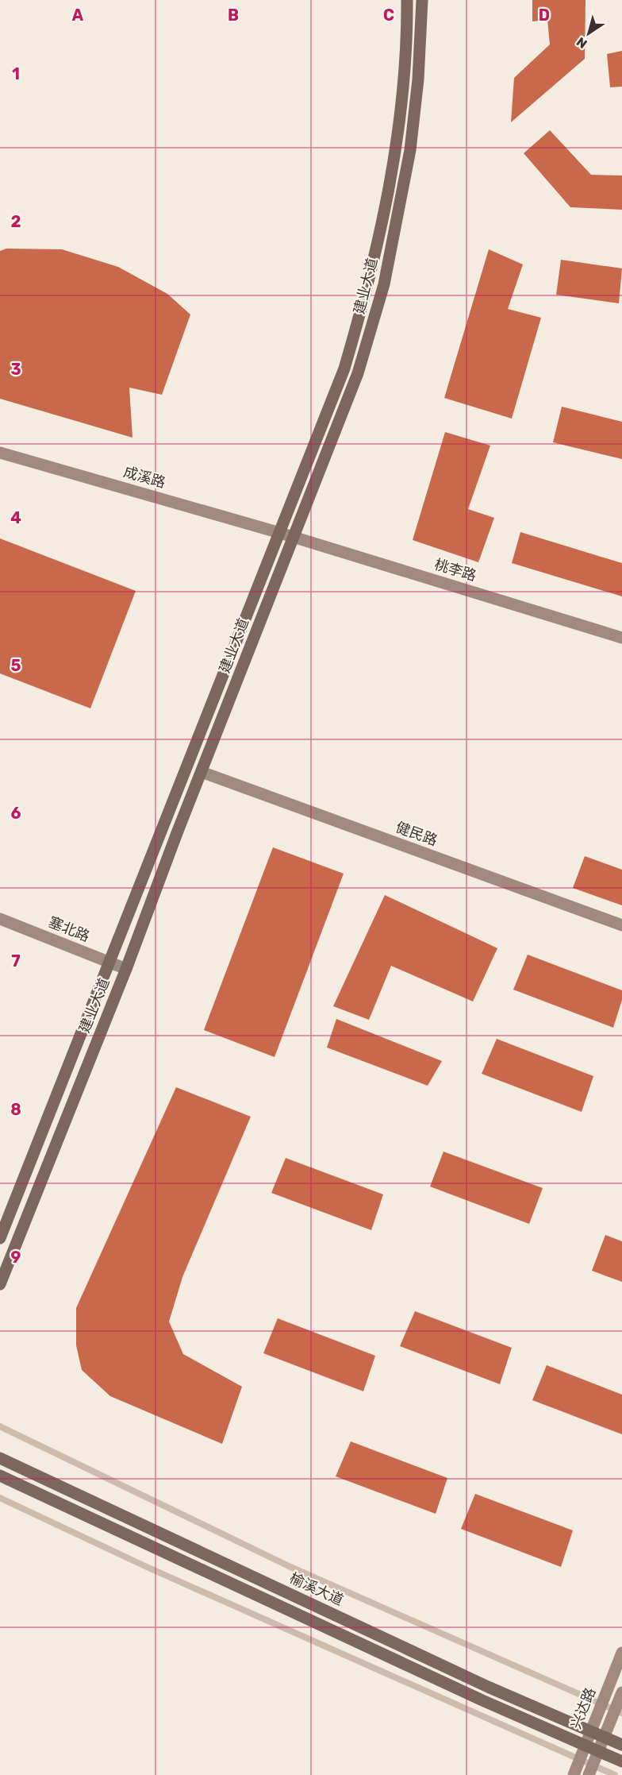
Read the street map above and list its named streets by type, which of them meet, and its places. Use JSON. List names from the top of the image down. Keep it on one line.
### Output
{"streets":{"main road":["建业大道","成溪路","桃李路","健民路","塞北路","榆溪大道","兴达路"]},"crossings":[["建业大道","成溪路"],["建业大道","桃李路"],["建业大道","健民路"],["建业大道","塞北路"],["成溪路","桃李路"],["榆溪大道","兴达路"]],"north":"bottom left","grid":{"columns":["A","B","C","D"],"rows":["1","2","3","4","5","6","7","8","9"]}}
